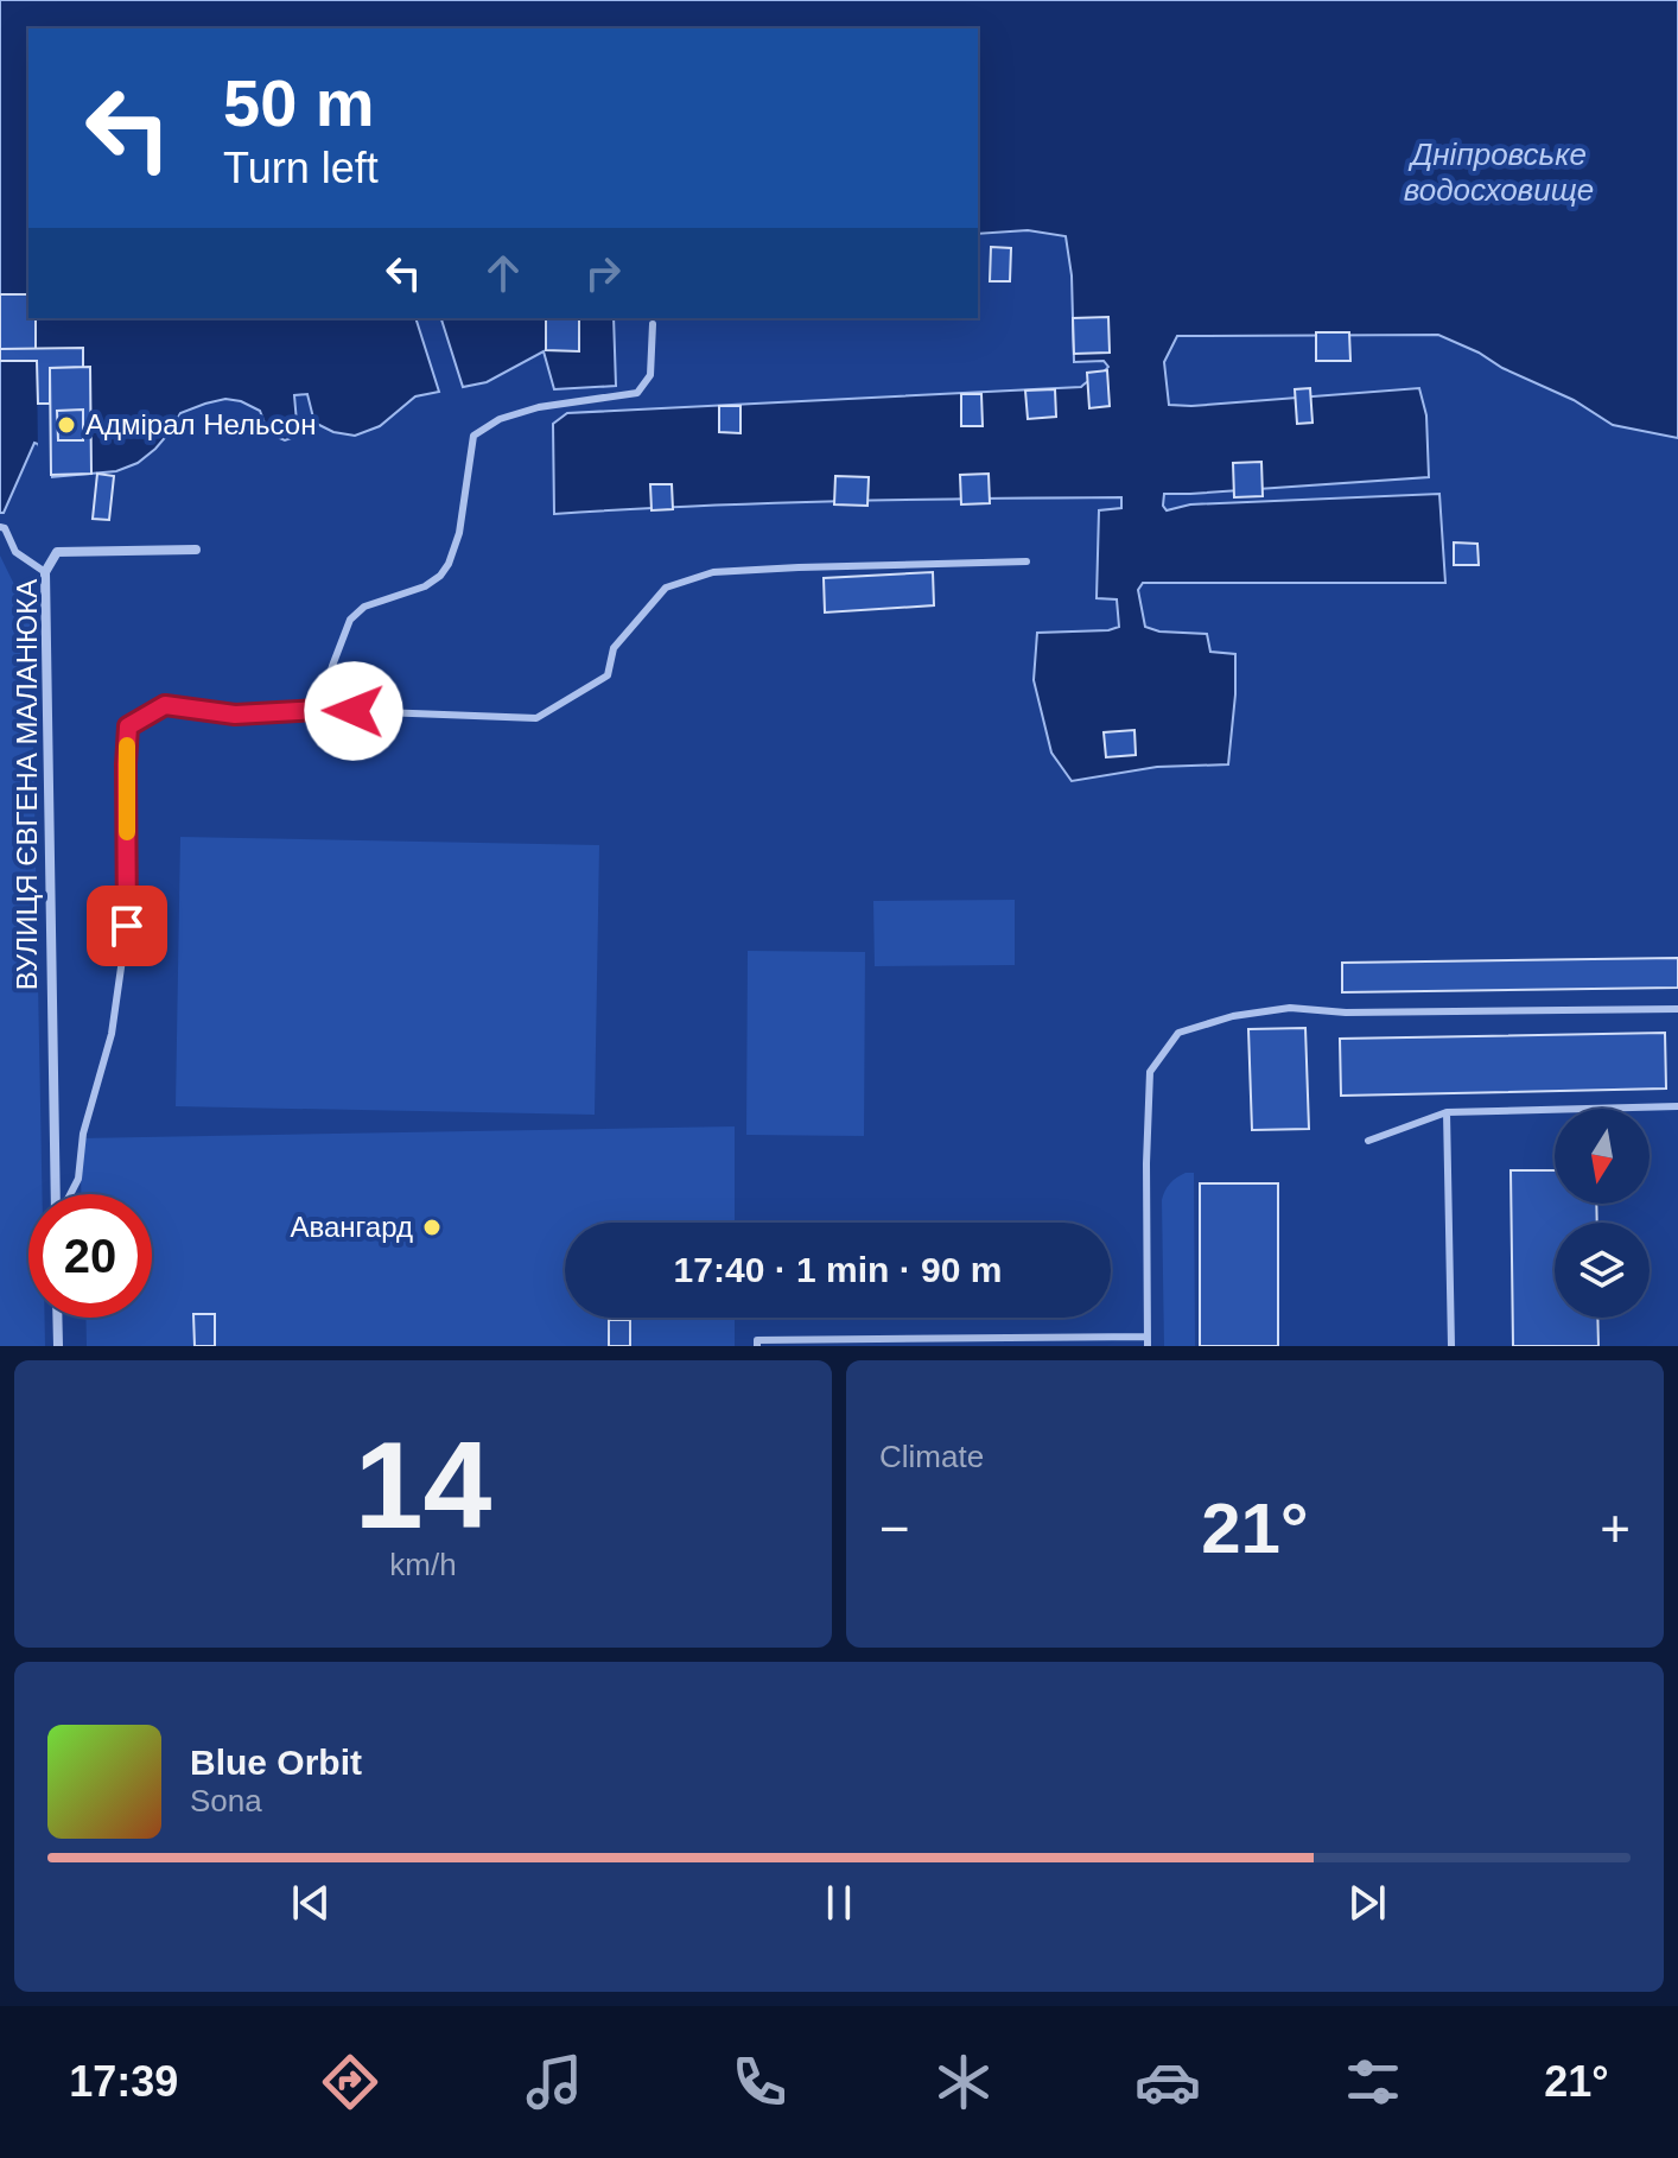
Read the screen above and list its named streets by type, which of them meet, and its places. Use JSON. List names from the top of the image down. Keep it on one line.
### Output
{"streets":{"street":["ВУЛИЦЯ ЄВГЕНА МАЛАНЮКА"]},"water":["Дніпровське водосховище"],"places":["Адмірал Нельсон","Авангард"],"north":"bottom","page":{"turn":["50 m","Turn left"],"limit":"20","trip":"17:40 · 1 min · 90 m","tile":[["14","km/h"],"Climate"],"heat":["−","21°","+"],"song":["Blue Orbit","Sona"],"tabs":["17:39","21°"]}}
